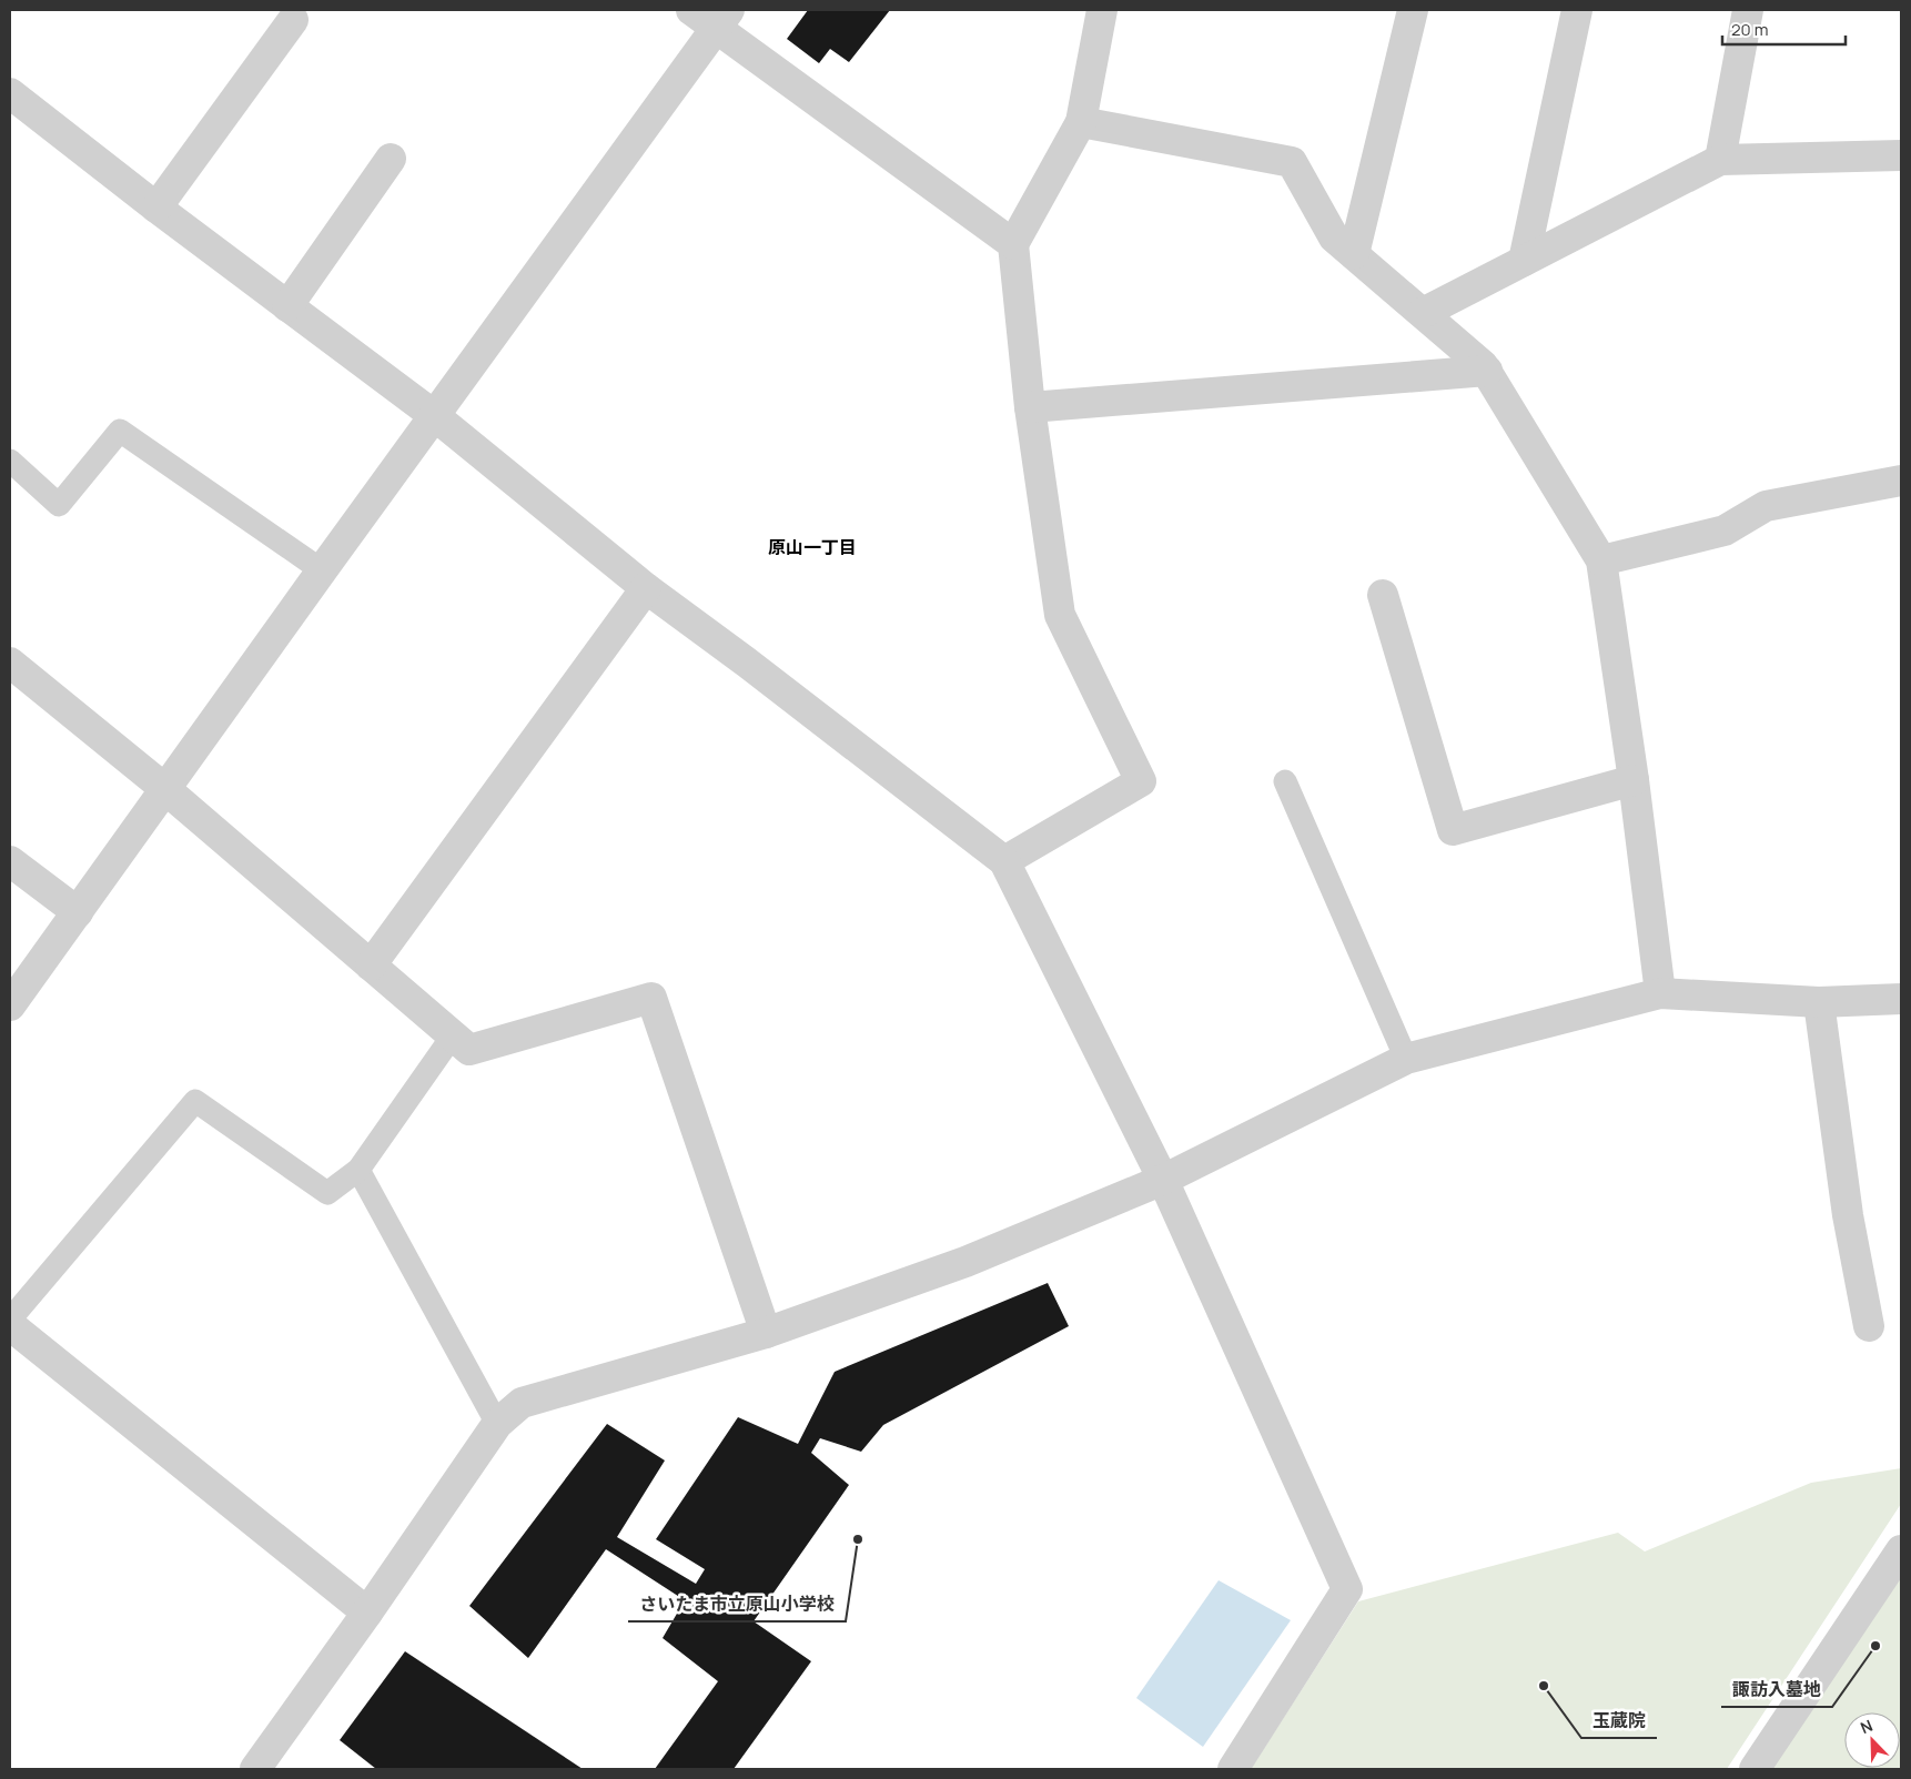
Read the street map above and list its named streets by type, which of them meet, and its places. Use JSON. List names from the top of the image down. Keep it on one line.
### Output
{"districts":["原山一丁目"],"places":["さいたま市立原山小学校","諏訪入墓地","玉蔵院"],"scale_bar":"20 m","north":"top left"}
